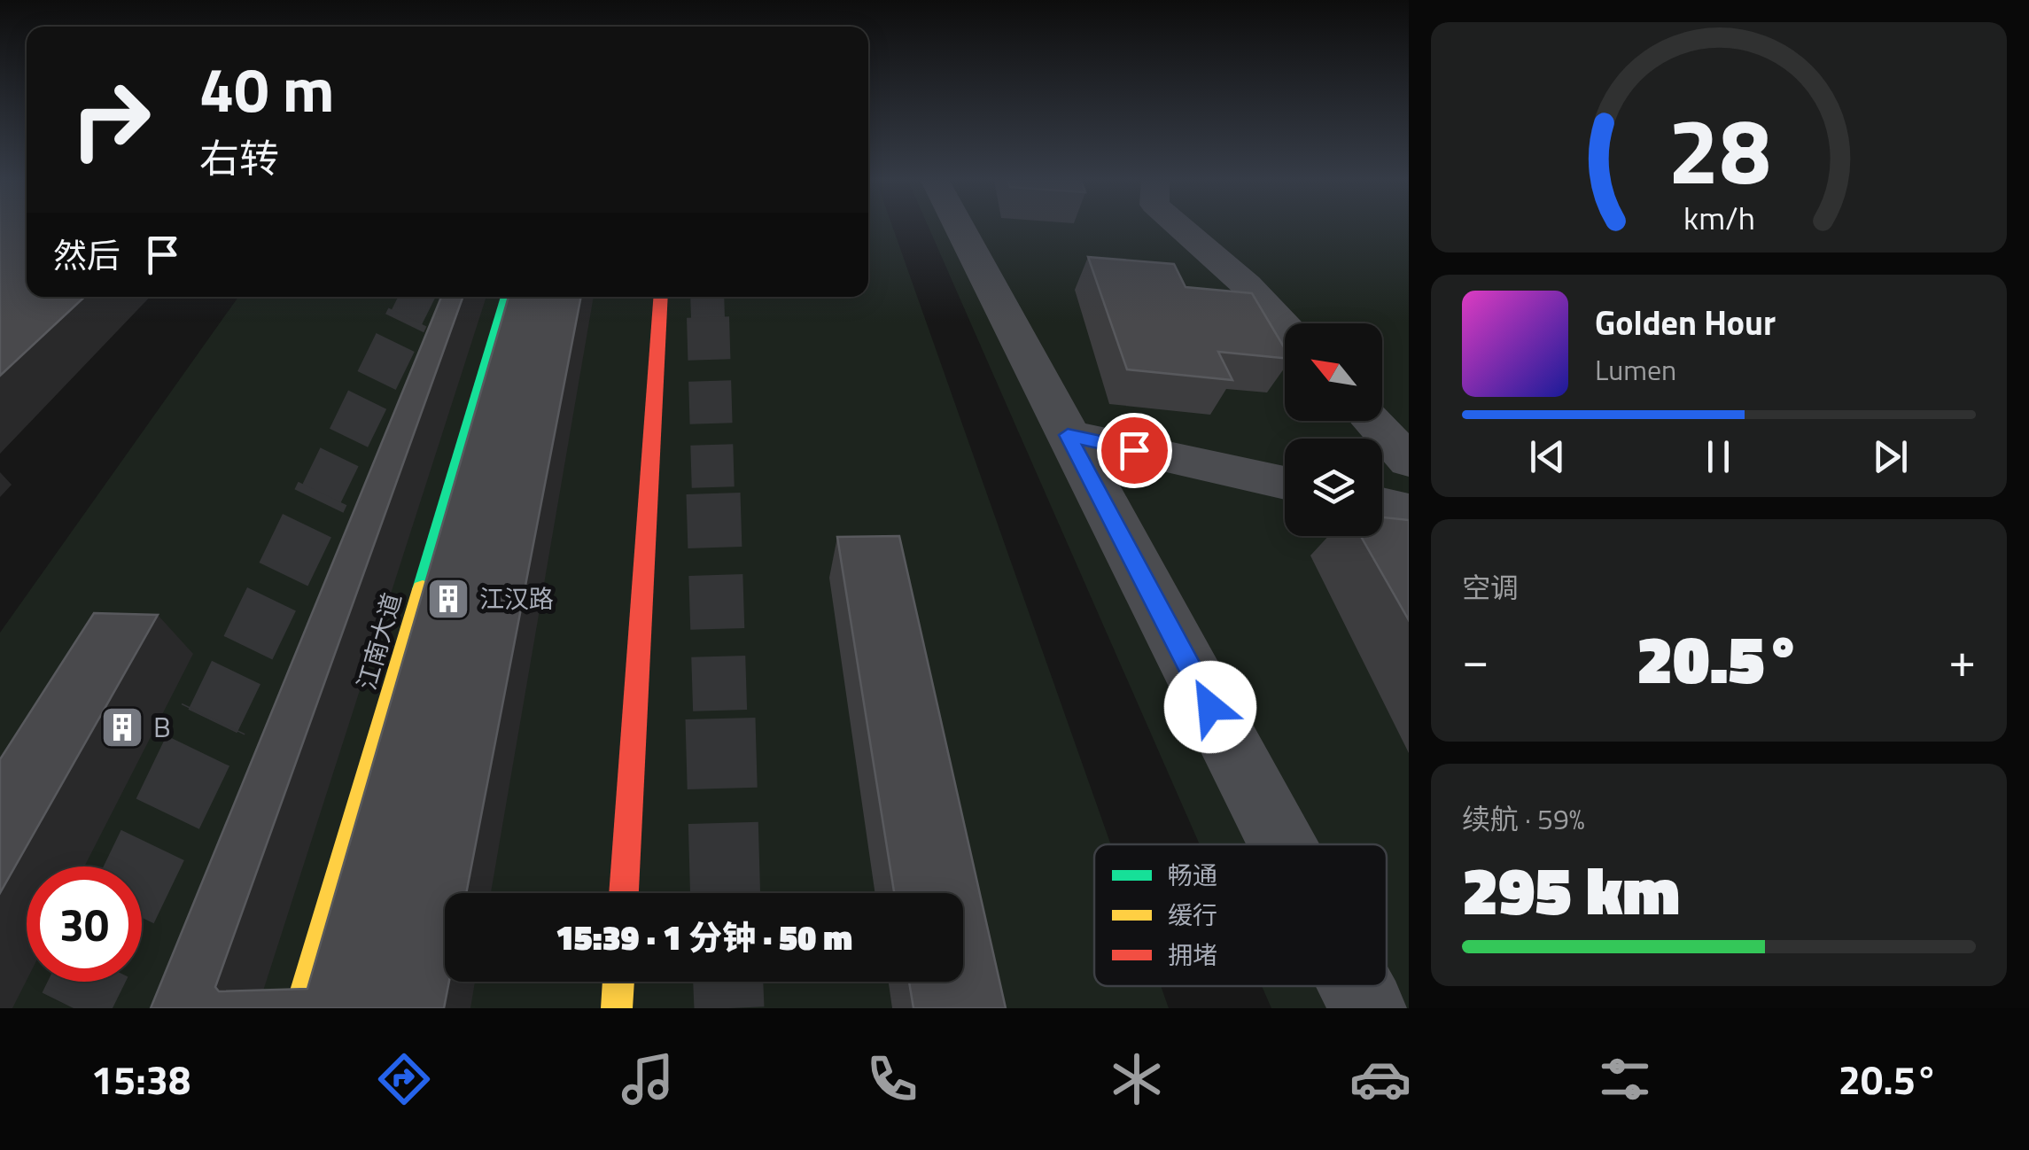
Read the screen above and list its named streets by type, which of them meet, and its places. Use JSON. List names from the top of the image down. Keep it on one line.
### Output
{"streets":{"main road":["江南大道"]},"places":{"building":["江汉路","B"]},"legend":["畅通","缓行","拥堵"],"north":"top left","page":{"turn":["40 m","右转"],"then":"然后","song":["Golden Hour","Lumen"],"tile":["空调",["续航 · 59%","295 km"]],"heat":["−","20.5°","+"],"limit":"30","trip":"15:39 · 1 分钟 · 50 m","tabs":["15:38","20.5°"],"gauge":["28","km/h"]}}
